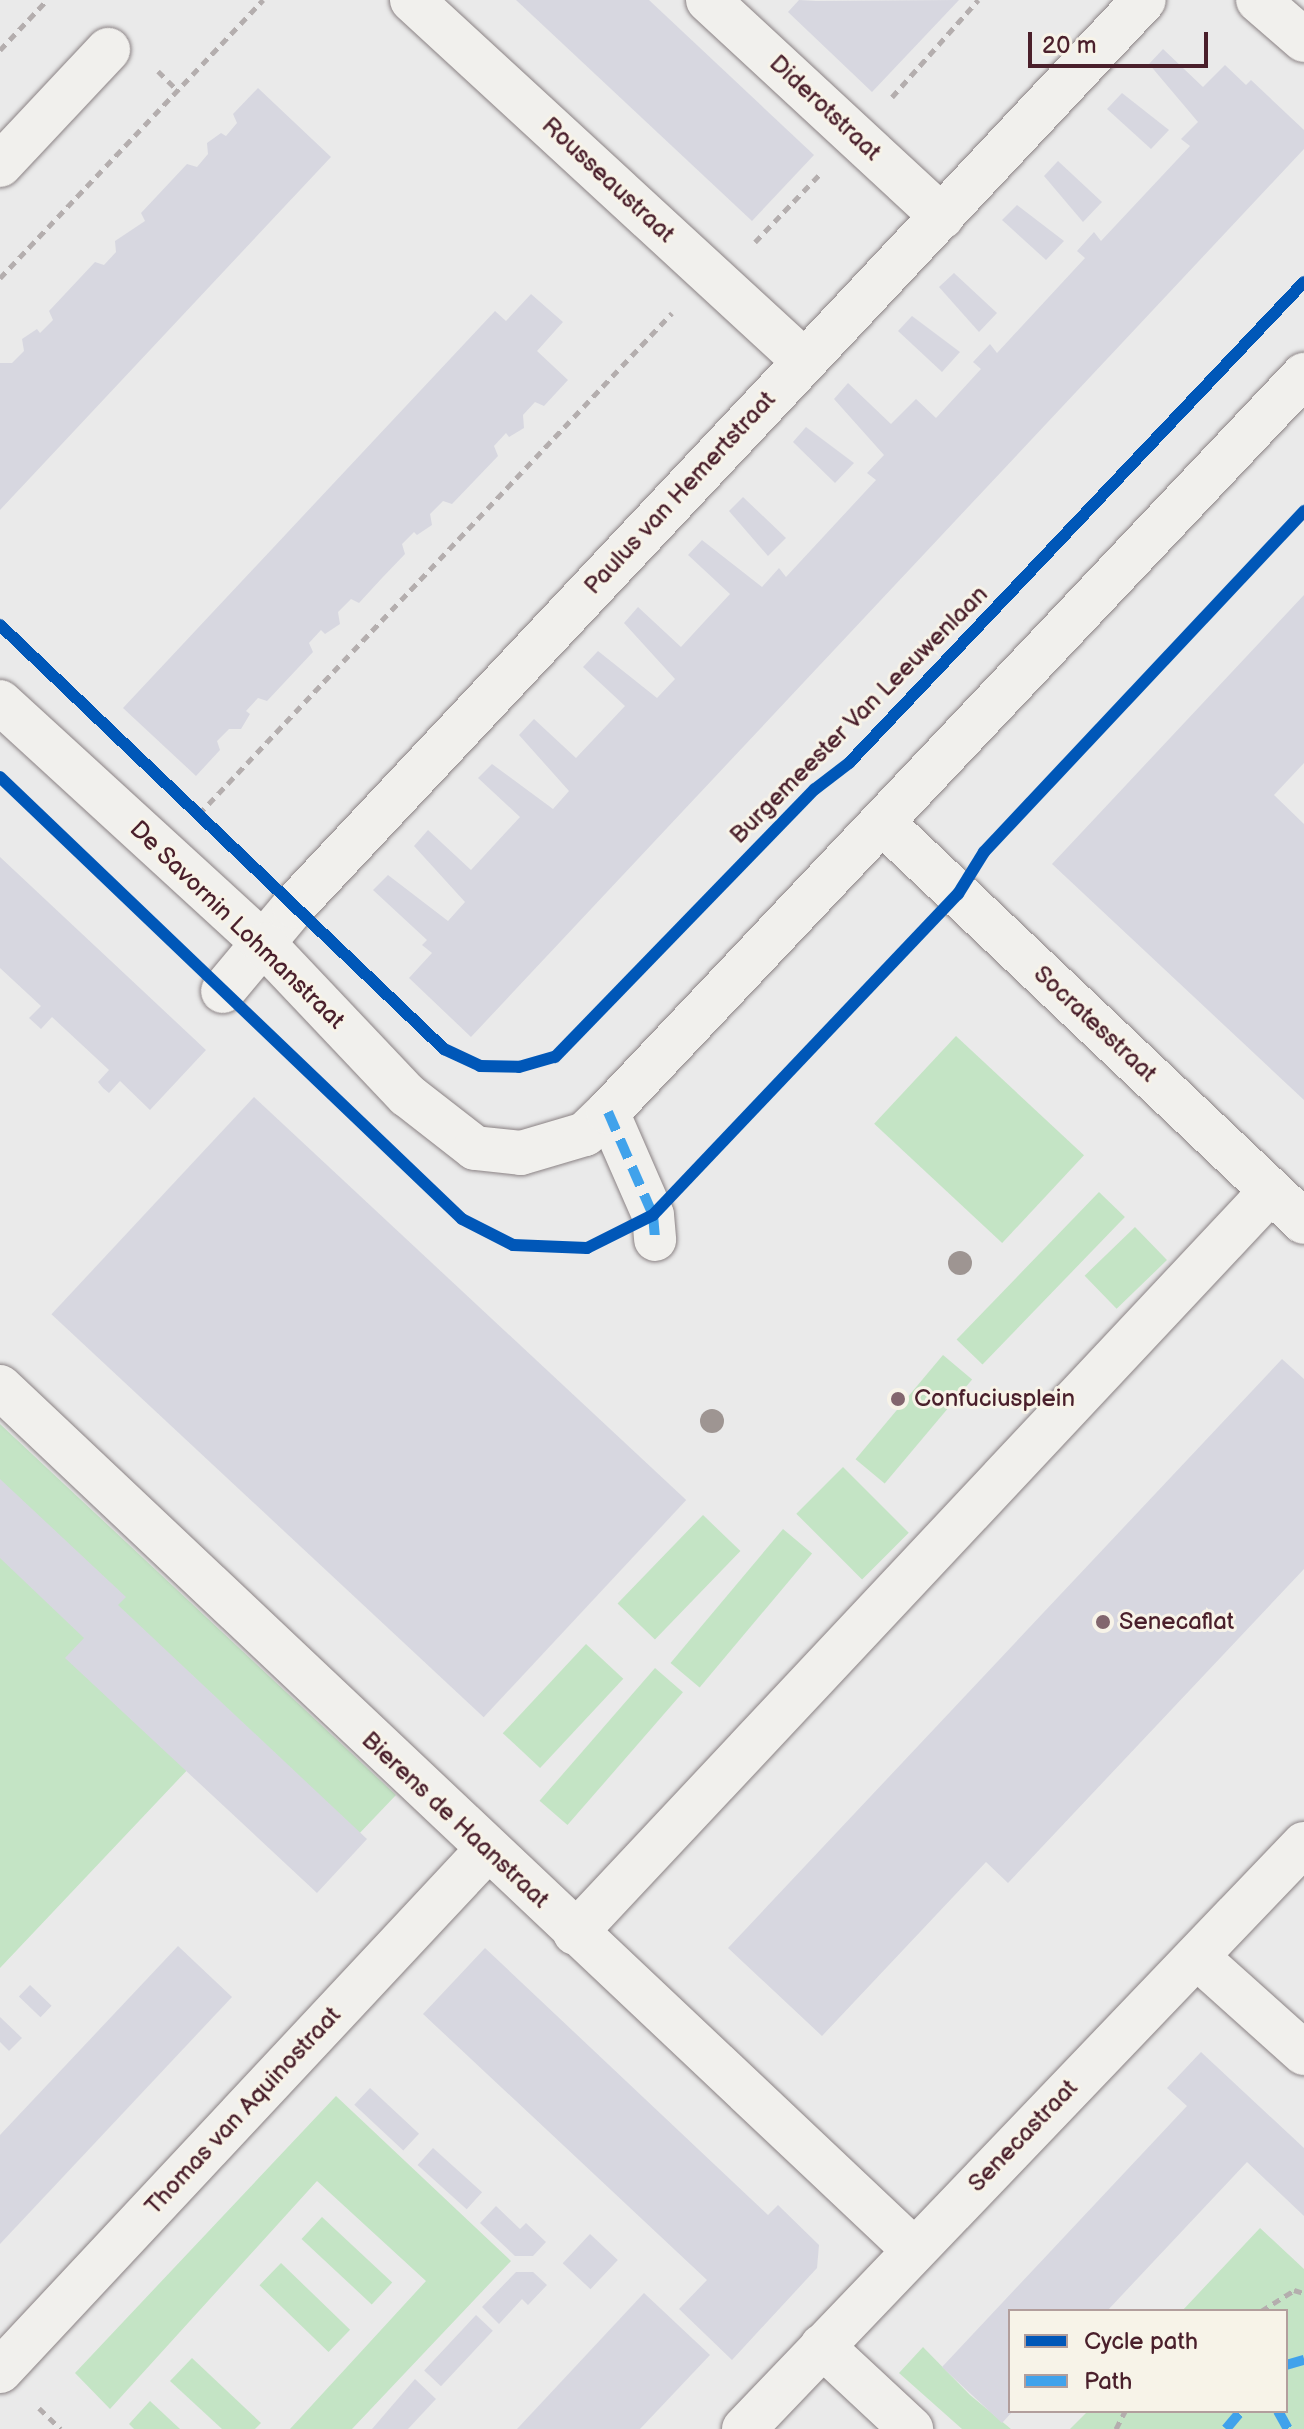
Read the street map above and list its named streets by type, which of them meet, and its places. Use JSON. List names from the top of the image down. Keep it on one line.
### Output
{"streets":{"street":["Diderotstraat","Rousseaustraat","Paulus van Hemertstraat","De Savornin Lohmanstraat","Socratesstraat","Bierens de Haanstraat","Thomas van Aquinostraat","Senecastraat"],"cycle path":["Burgemeester Van Leeuwenlaan"]},"crossings":[["Diderotstraat","Paulus van Hemertstraat"],["Rousseaustraat","Paulus van Hemertstraat"],["Paulus van Hemertstraat","De Savornin Lohmanstraat"],["Bierens de Haanstraat","Thomas van Aquinostraat"],["Bierens de Haanstraat","Senecastraat"]],"places":["Confuciusplein","Senecaflat"],"legend":["Cycle path","Path"],"scale_bar":"20 m"}
